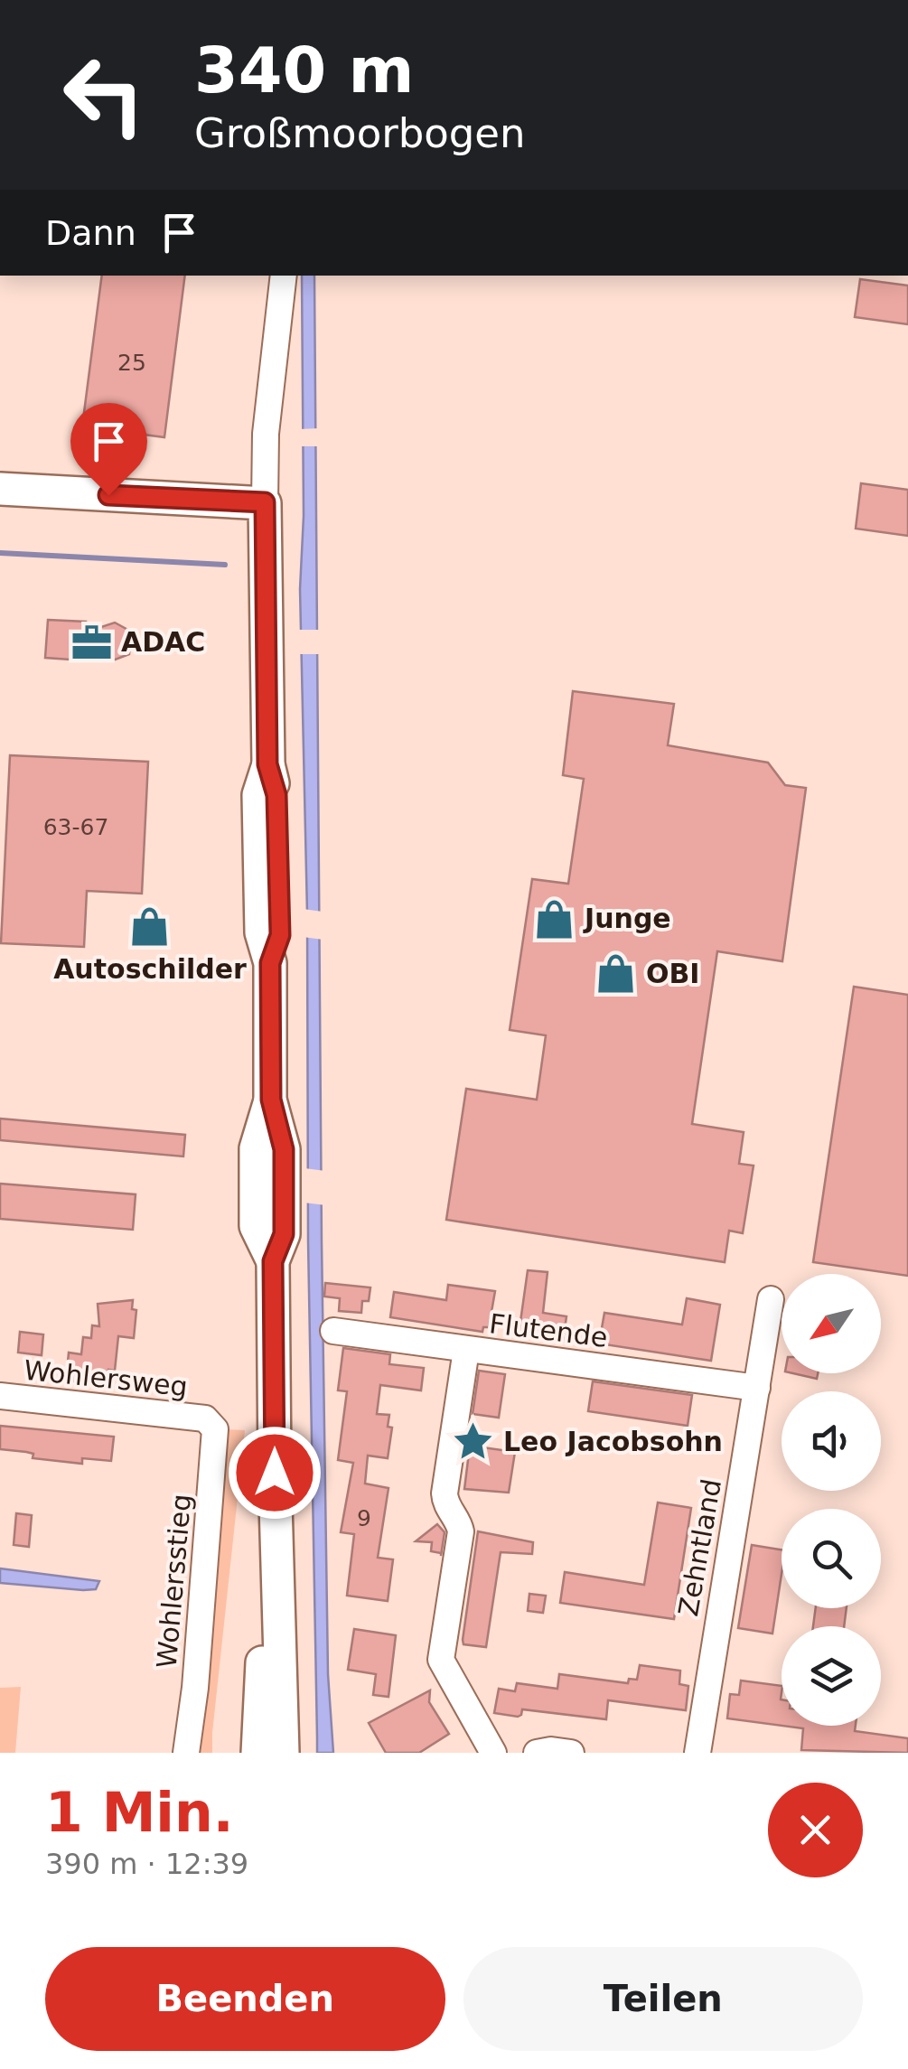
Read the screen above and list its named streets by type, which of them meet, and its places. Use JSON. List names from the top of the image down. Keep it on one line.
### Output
{"streets":{"street":["Flutende","Wohlersweg","Zehntland","Wohlersstieg"]},"crossings":[["Flutende","Zehntland"],["Wohlersweg","Wohlersstieg"]],"places":{"office":["ADAC"],"shop":["Junge","Autoschilder","OBI"],"place":["Leo Jacobsohn"]},"house_numbers":["25","63-67","9"],"north":"bottom left","page":{"turn":["340 m","Großmoorbogen"],"then":"Dann","heading":["1 Min.","390 m · 12:39"],"buttons":["Beenden","Teilen"]}}
